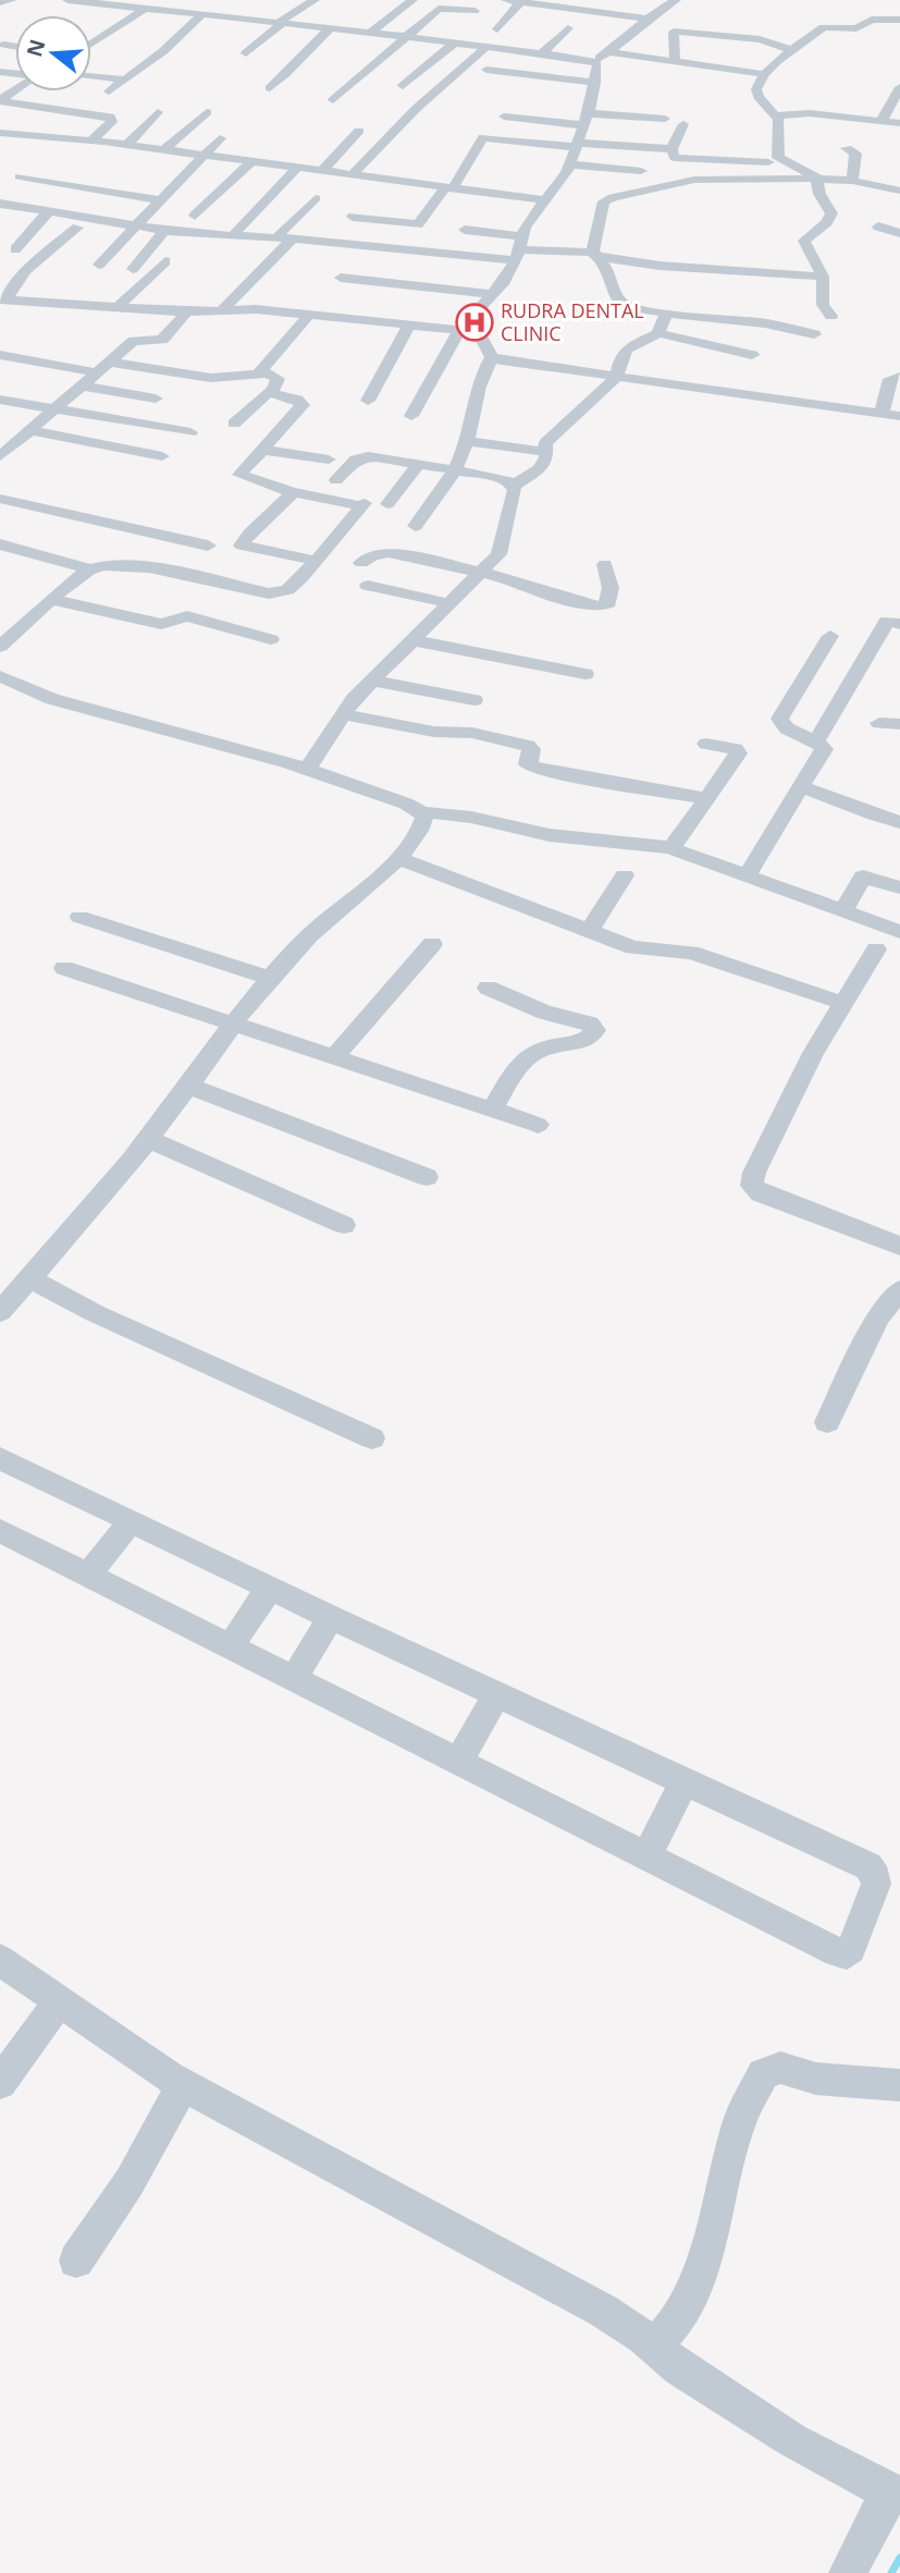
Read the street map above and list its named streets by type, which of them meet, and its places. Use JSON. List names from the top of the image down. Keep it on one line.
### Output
{"places":{"hospital":["RUDRA DENTAL CLINIC"]},"north":"left"}
